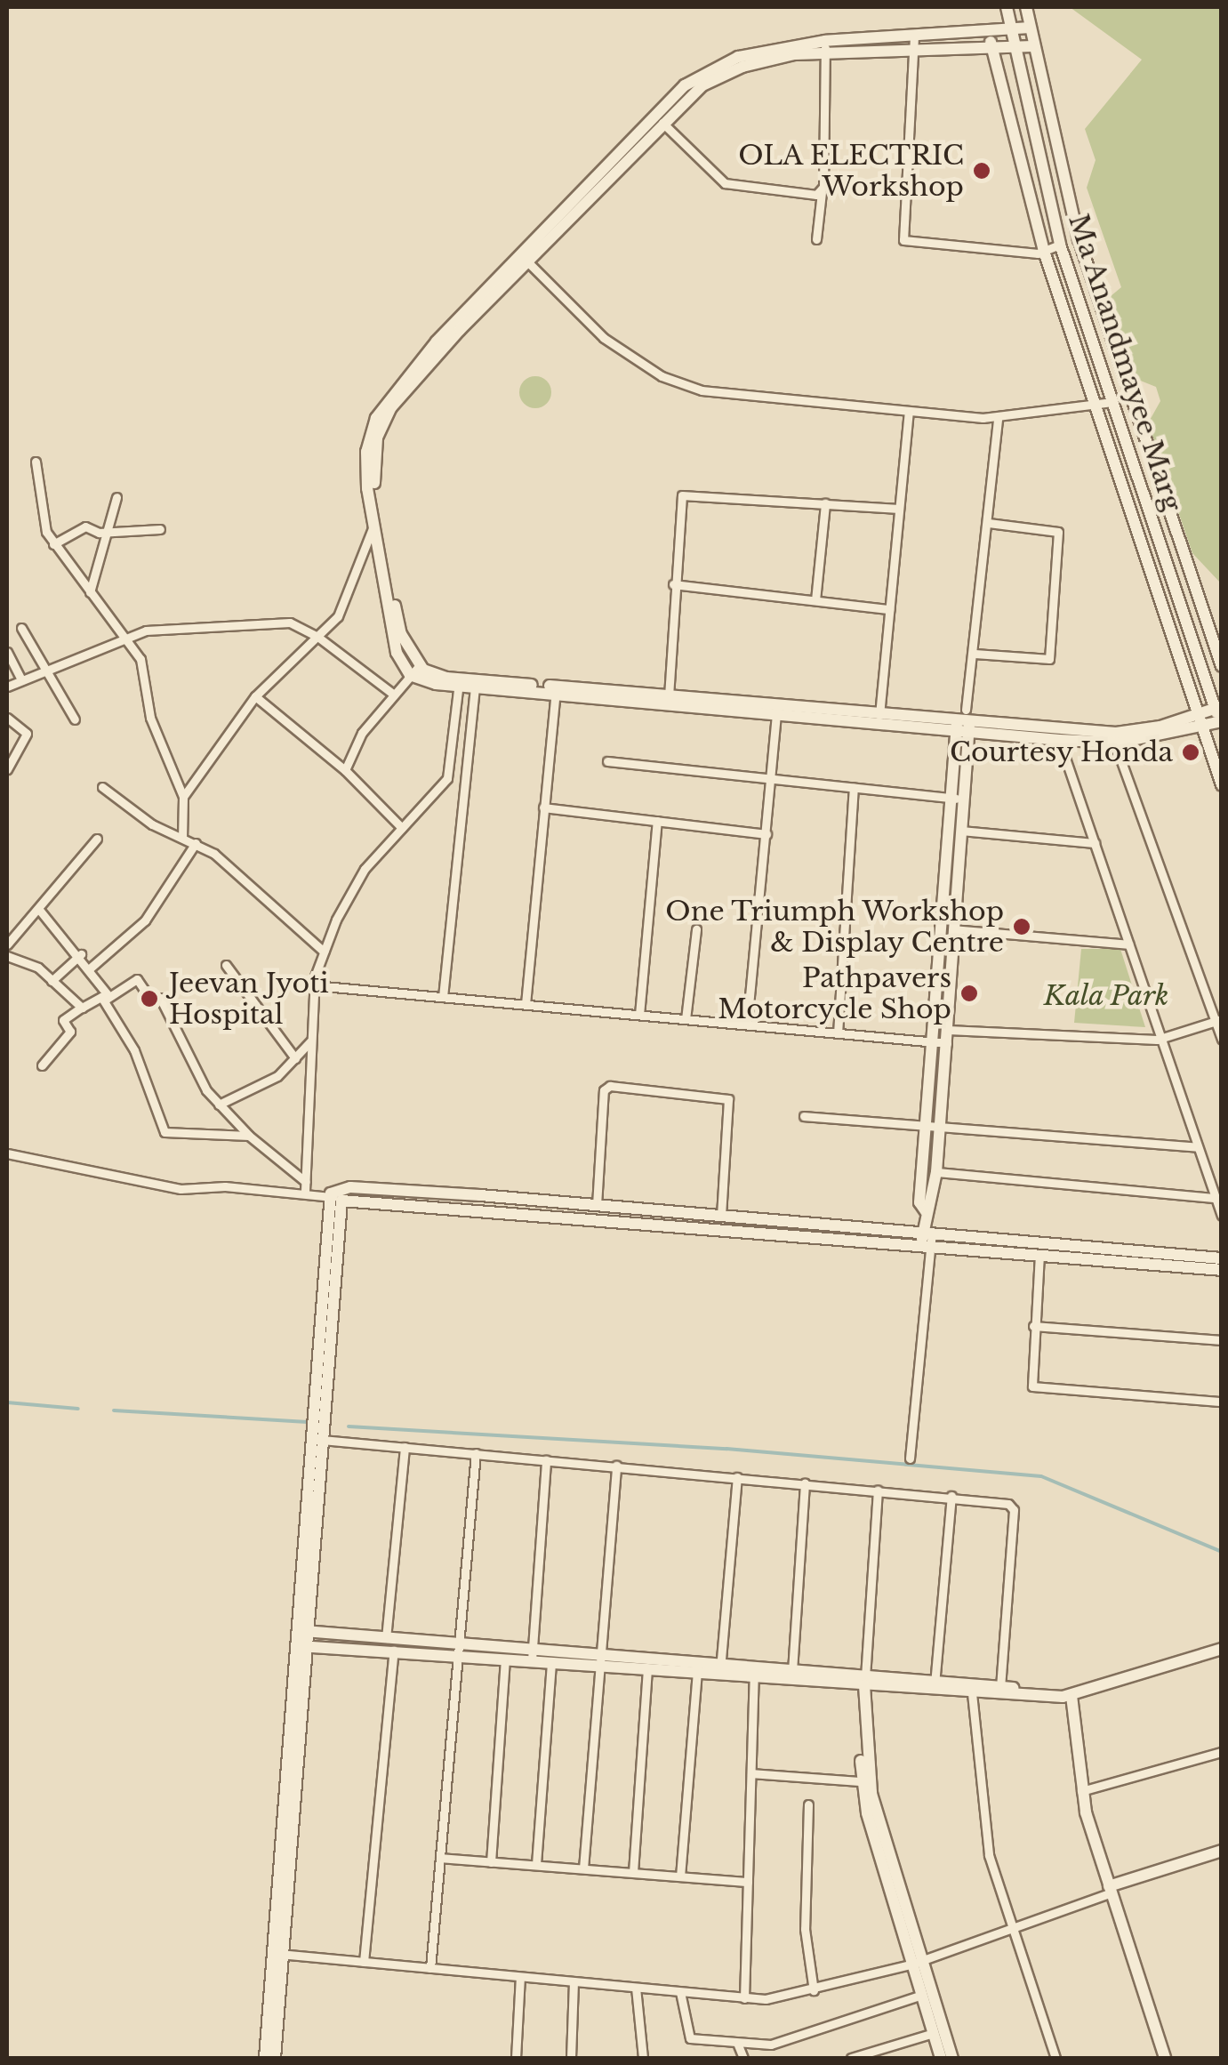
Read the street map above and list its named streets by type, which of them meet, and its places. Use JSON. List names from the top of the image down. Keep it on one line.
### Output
{"streets":{"street":["Ma Anandmayee Marg"]},"parks":["Kala Park"],"places":["OLA ELECTRIC Workshop","Courtesy Honda","One Triumph Workshop & Display Centre","Pathpavers Motorcycle Shop","Jeevan Jyoti Hospital"]}
